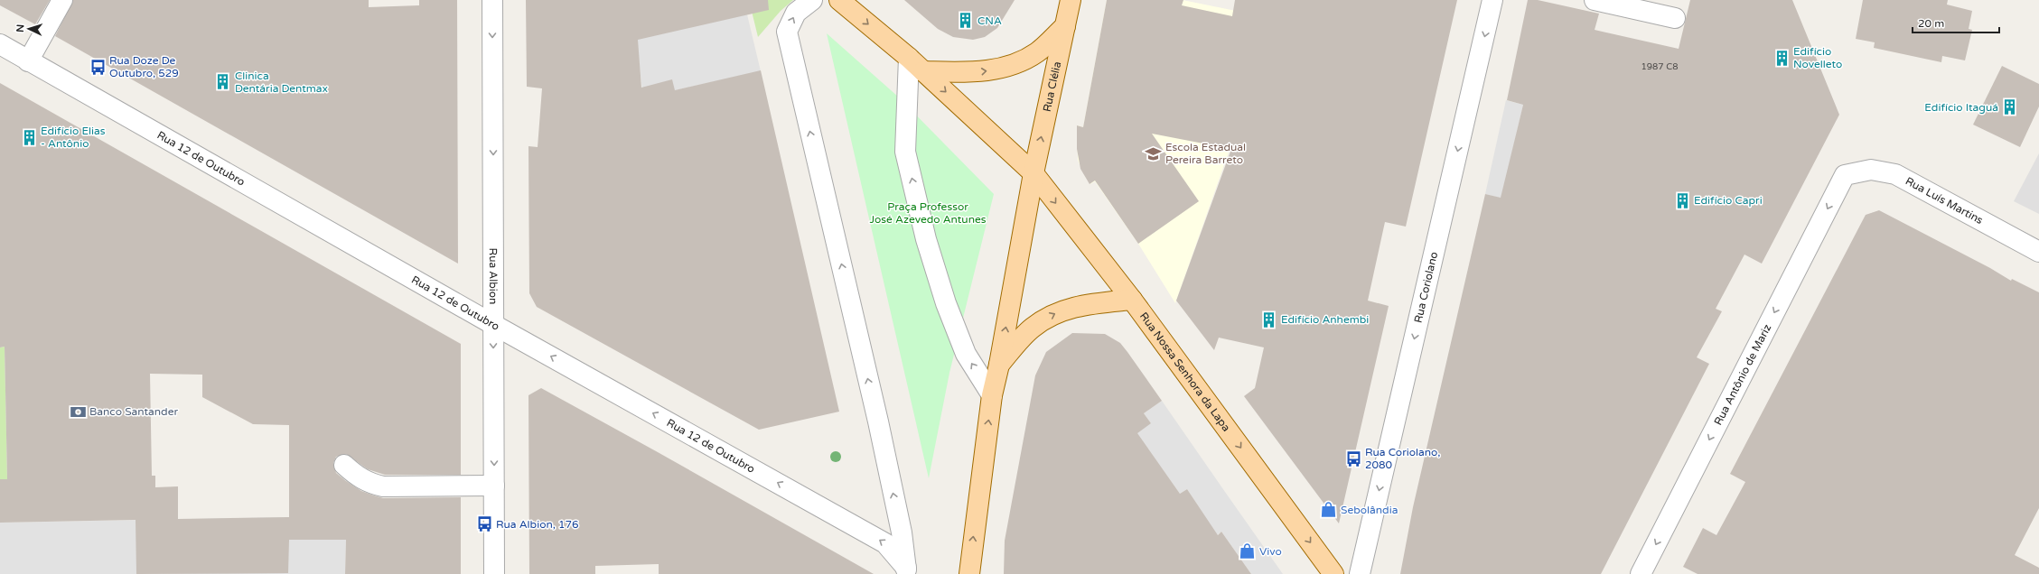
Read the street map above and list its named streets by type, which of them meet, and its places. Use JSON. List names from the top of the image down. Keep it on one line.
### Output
{"streets":{"main road":["Rua Clélia","Rua Nossa Senhora da Lapa"],"street":["Rua 12 de Outubro","Rua Luís Martins","Rua Albion","Rua Coriolano","Rua Antônio de Mariz"]},"crossings":[["Rua Clélia","Rua Nossa Senhora da Lapa"],["Rua 12 de Outubro","Rua Albion"],["Rua Luís Martins","Rua Antônio de Mariz"]],"one_way":["Rua Clélia","Rua 12 de Outubro","Rua Albion","Rua Coriolano","Rua Nossa Senhora da Lapa","Rua Antônio de Mariz"],"parks":["Praça Professor José Azevedo Antunes"],"places":{"building":["CNA","Edifício Novelleto","Clinica Dentária Dentmax","Edifício Itaguá","Edifício Elias - Antônio","Edifício Capri","Edifício Anhembi"],"bus stop":["Rua Doze De Outubro, 529","Rua Coriolano, 2080","Rua Albion, 176"],"school or university":["Escola Estadual Pereira Barreto"],"bank":["Banco Santander"],"shop":["Sebolândia","Vivo"]},"house_numbers":["1987 C8"],"scale_bar":"20 m","north":"left"}
